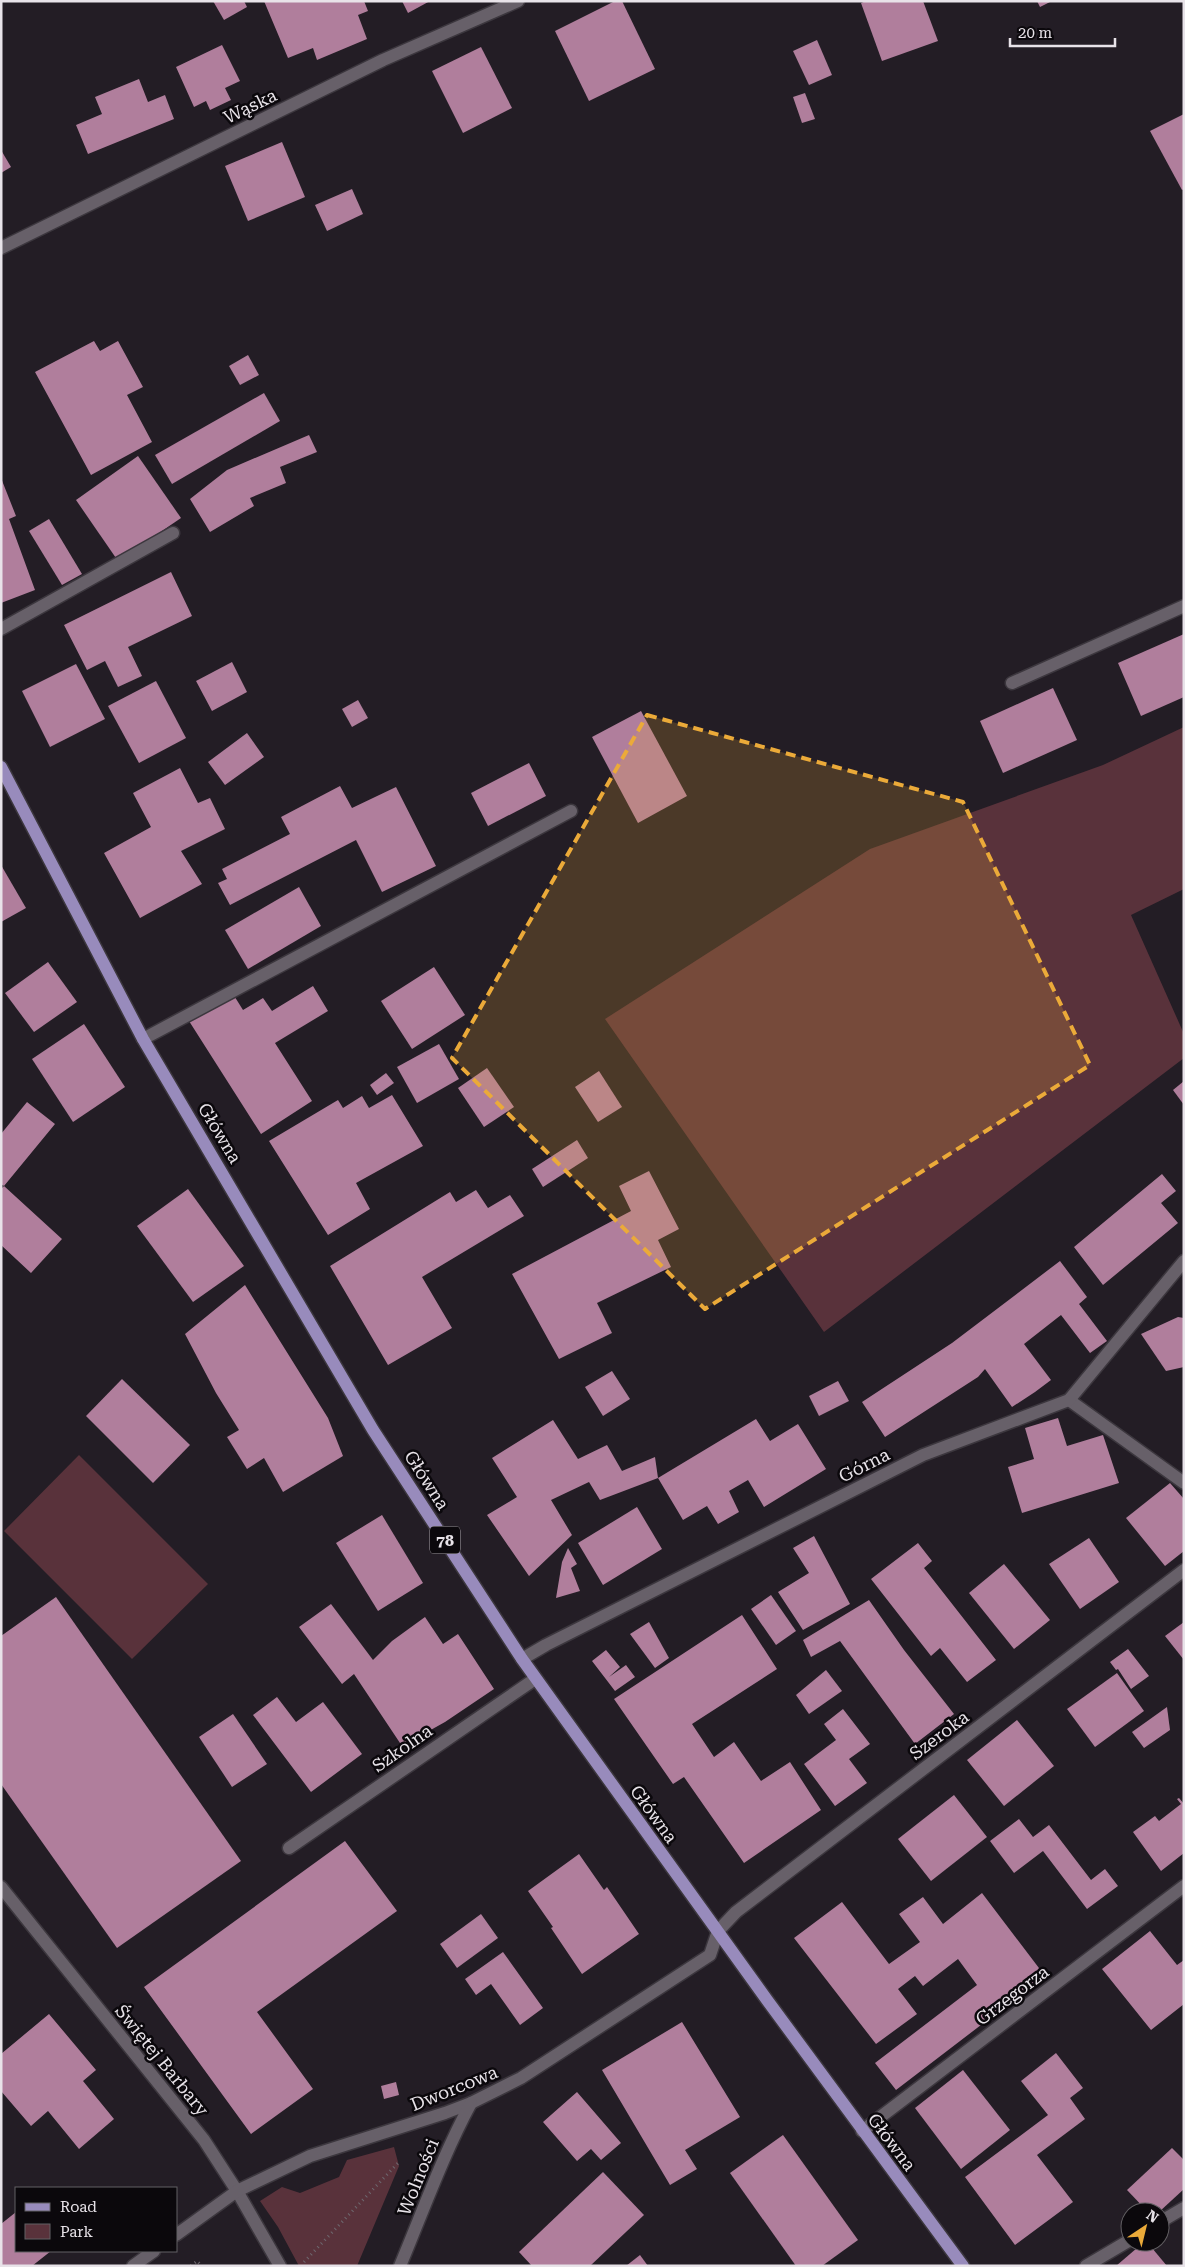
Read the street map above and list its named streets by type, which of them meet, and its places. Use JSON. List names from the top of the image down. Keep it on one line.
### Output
{"streets":{"main road":["Główna","78"],"street":["Wąska","Górna","Szeroka","Szkolna","Grzegorza","Świętej Barbary","Dworcowa","Wolności"]},"crossings":[["Główna","Górna"],["Główna","Szeroka"],["Główna","Szkolna"],["Główna","Grzegorza"],["Główna","Dworcowa"],["Szeroka","Dworcowa"],["Świętej Barbary","Dworcowa"],["Dworcowa","Wolności"]],"legend":["Road","Park"],"scale_bar":"20 m","north":"top right"}
